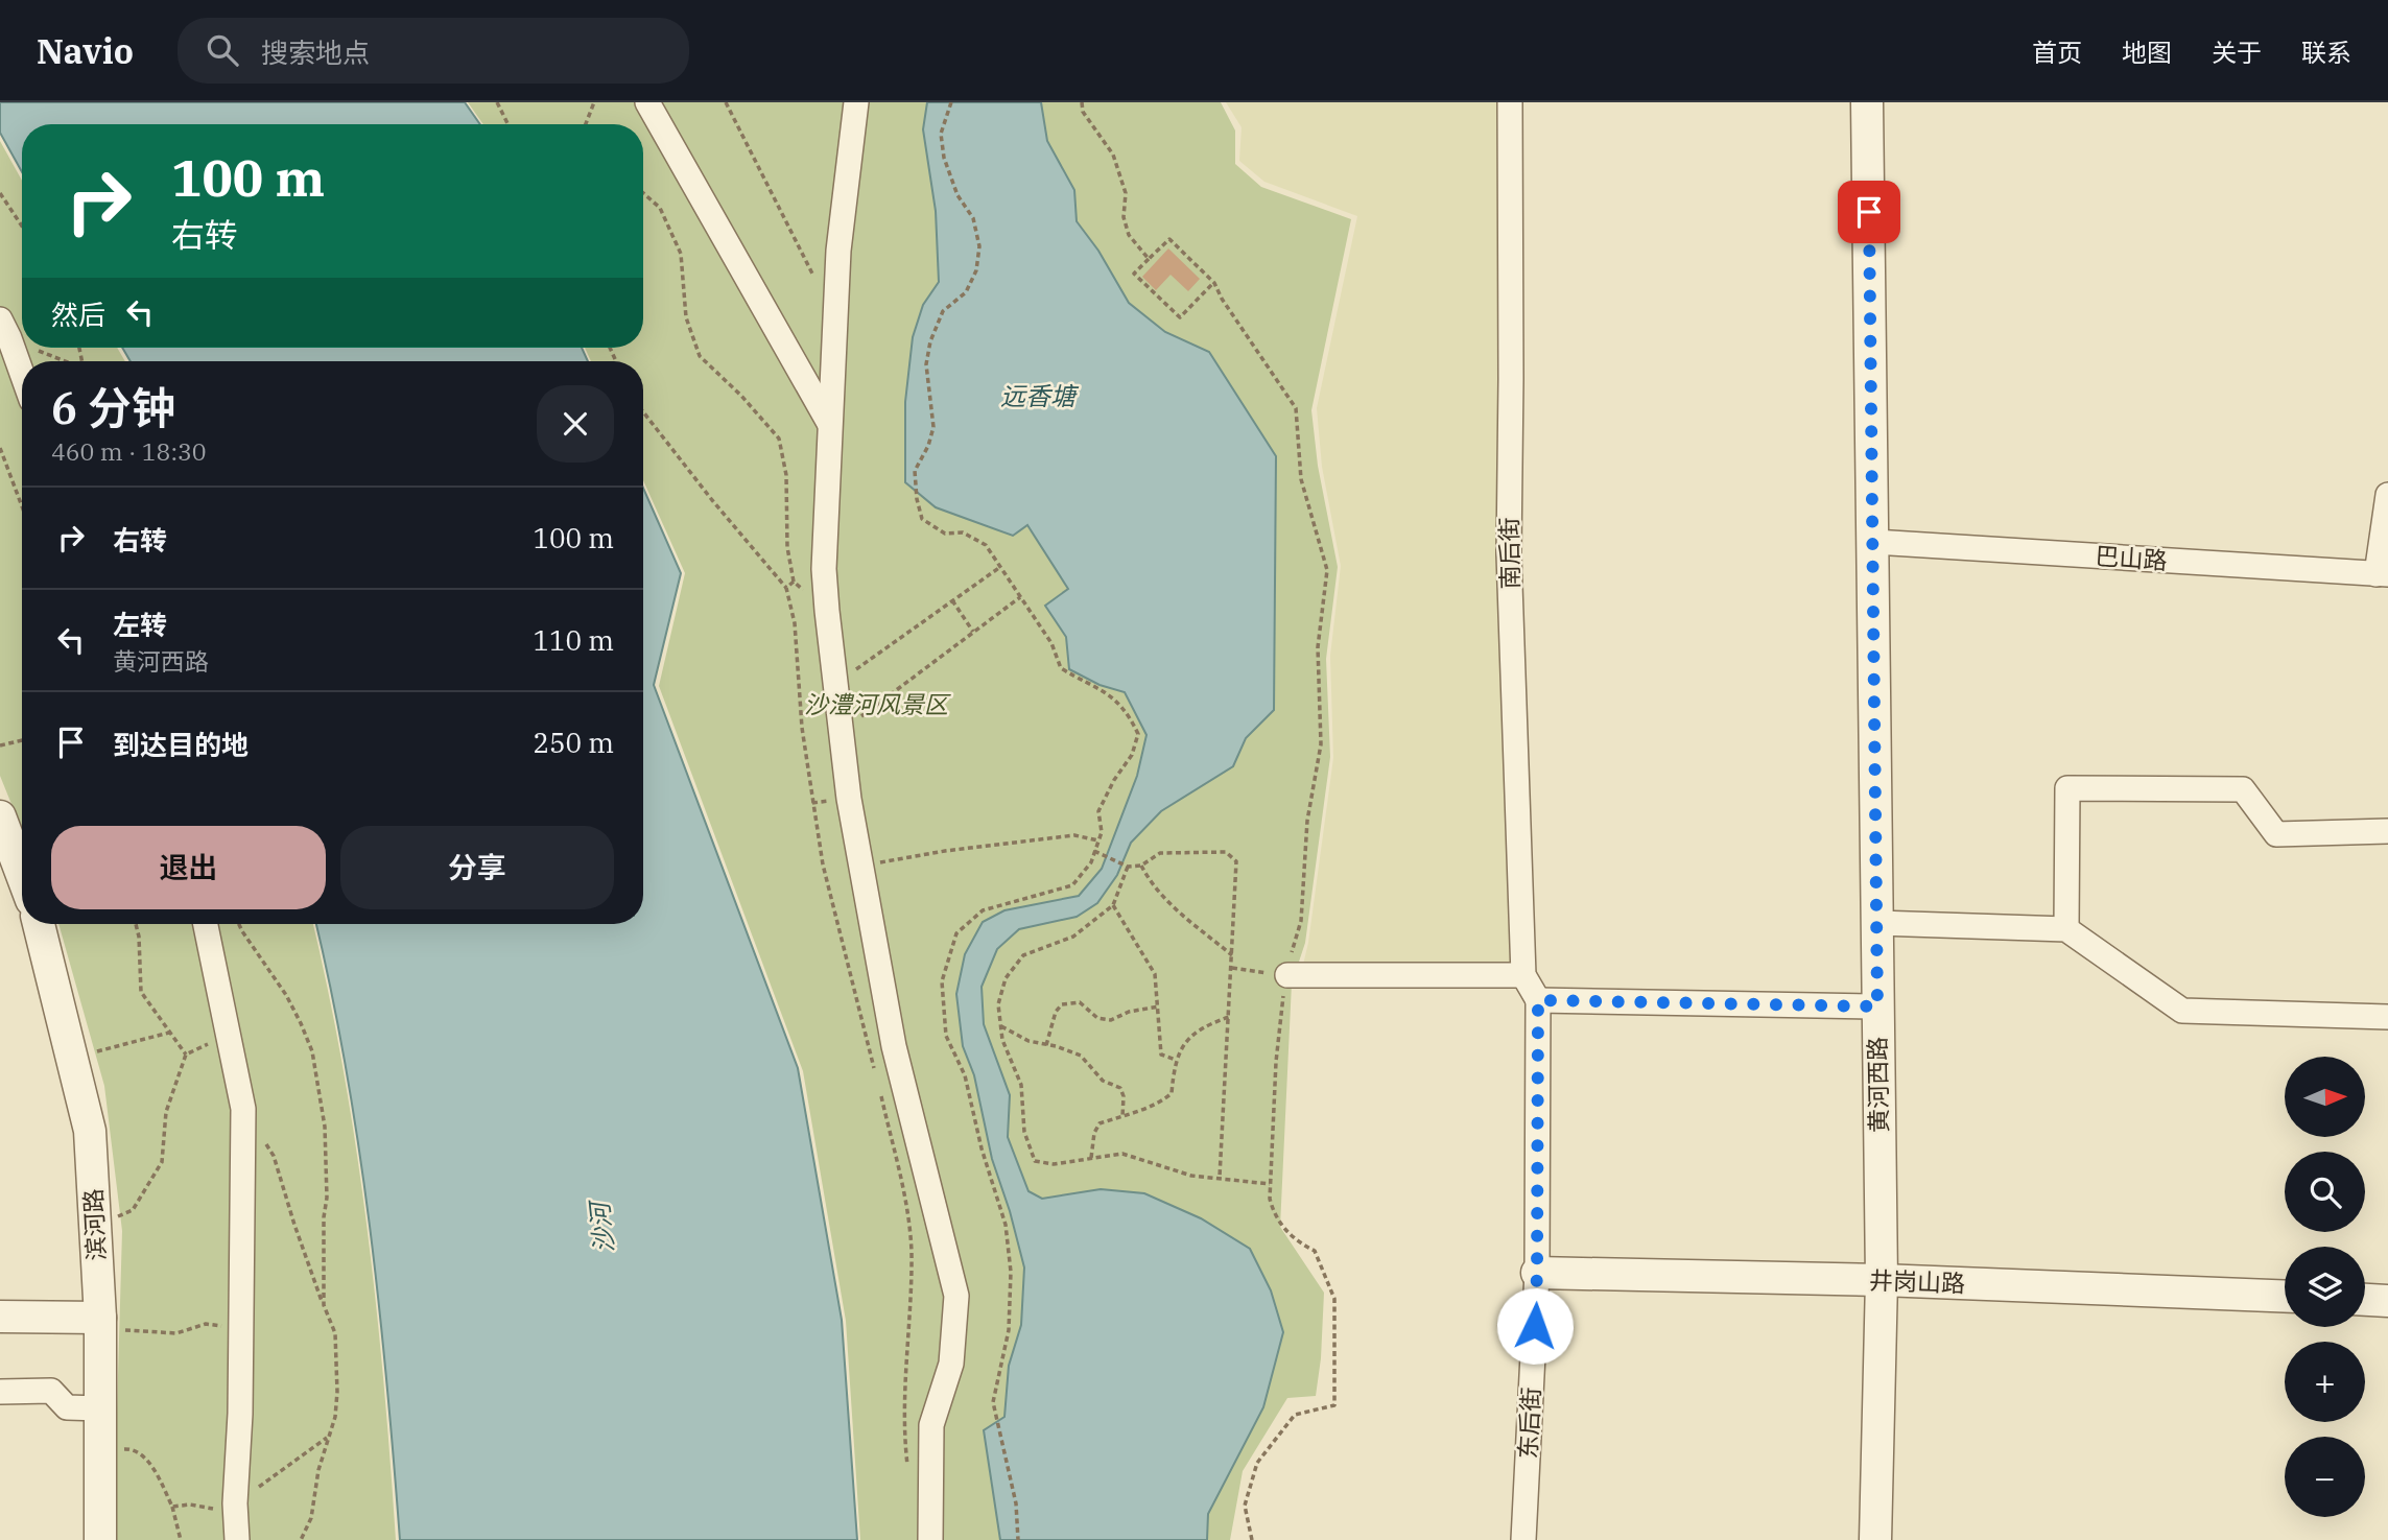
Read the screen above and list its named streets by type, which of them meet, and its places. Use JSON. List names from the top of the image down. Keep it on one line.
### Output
{"streets":{"street":["南后街","巴山路","黄河西路","滨河路","井岗山路","东后街"]},"crossings":[["南后街","东后街"],["巴山路","黄河西路"],["黄河西路","井岗山路"],["井岗山路","东后街"]],"water":["远香塘","沙河"],"parks":["沙澧河风景区"],"north":"right","page":{"header":"Navio","search":"搜索地点","nav":["首页","地图","关于","联系"],"turn":["100 m","右转"],"then":"然后","heading":["6 分钟","460 m · 18:30"],"list":[{"name":"右转","value":"100 m"},{"name":"左转","note":"黄河西路","value":"110 m"},{"name":"到达目的地","value":"250 m"}],"buttons":["退出","分享"],"map_buttons":["+","−"]}}
